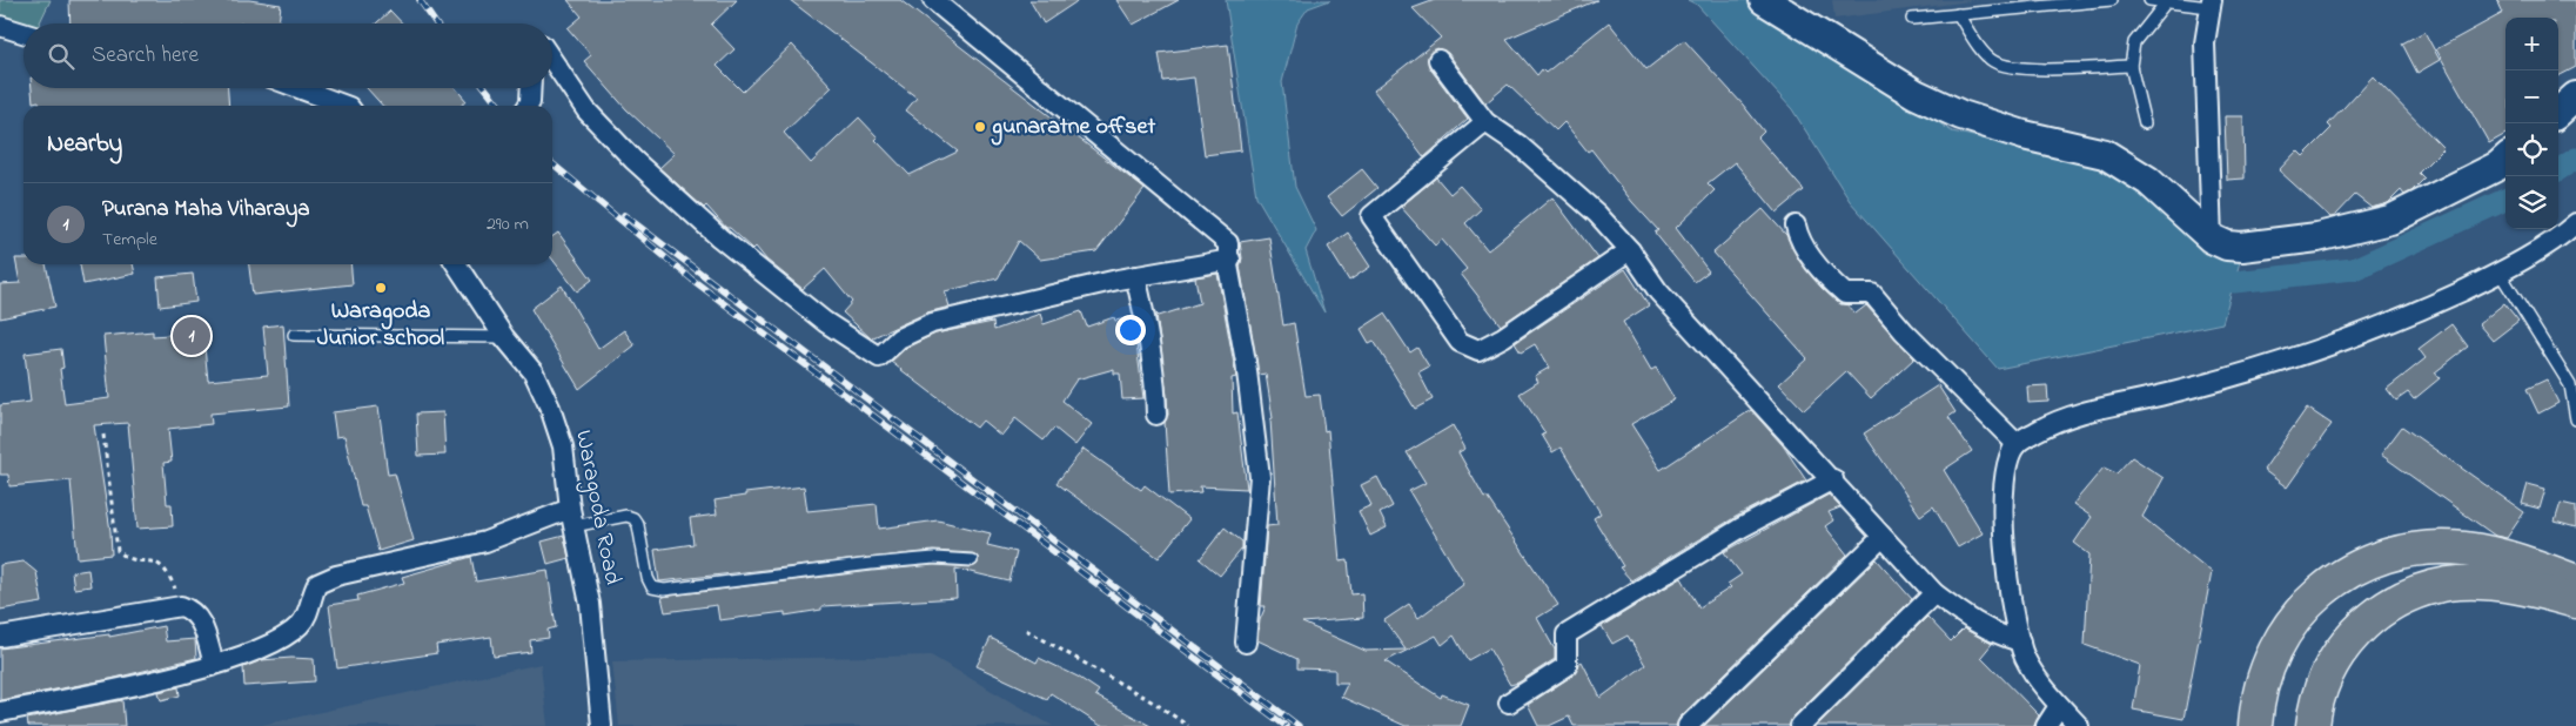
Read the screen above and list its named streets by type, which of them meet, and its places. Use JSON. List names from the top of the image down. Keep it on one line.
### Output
{"streets":{"street":["Waragoda Road"]},"places":["gunaratne offset","Waragoda Junior school"],"page":{"map_buttons":["+","−"],"search":"Search here","heading":"Nearby","list":[{"mark":"1","name":"Purana Maha Viharaya","note":"Temple","value":"290 m"}],"pins":"1"}}
